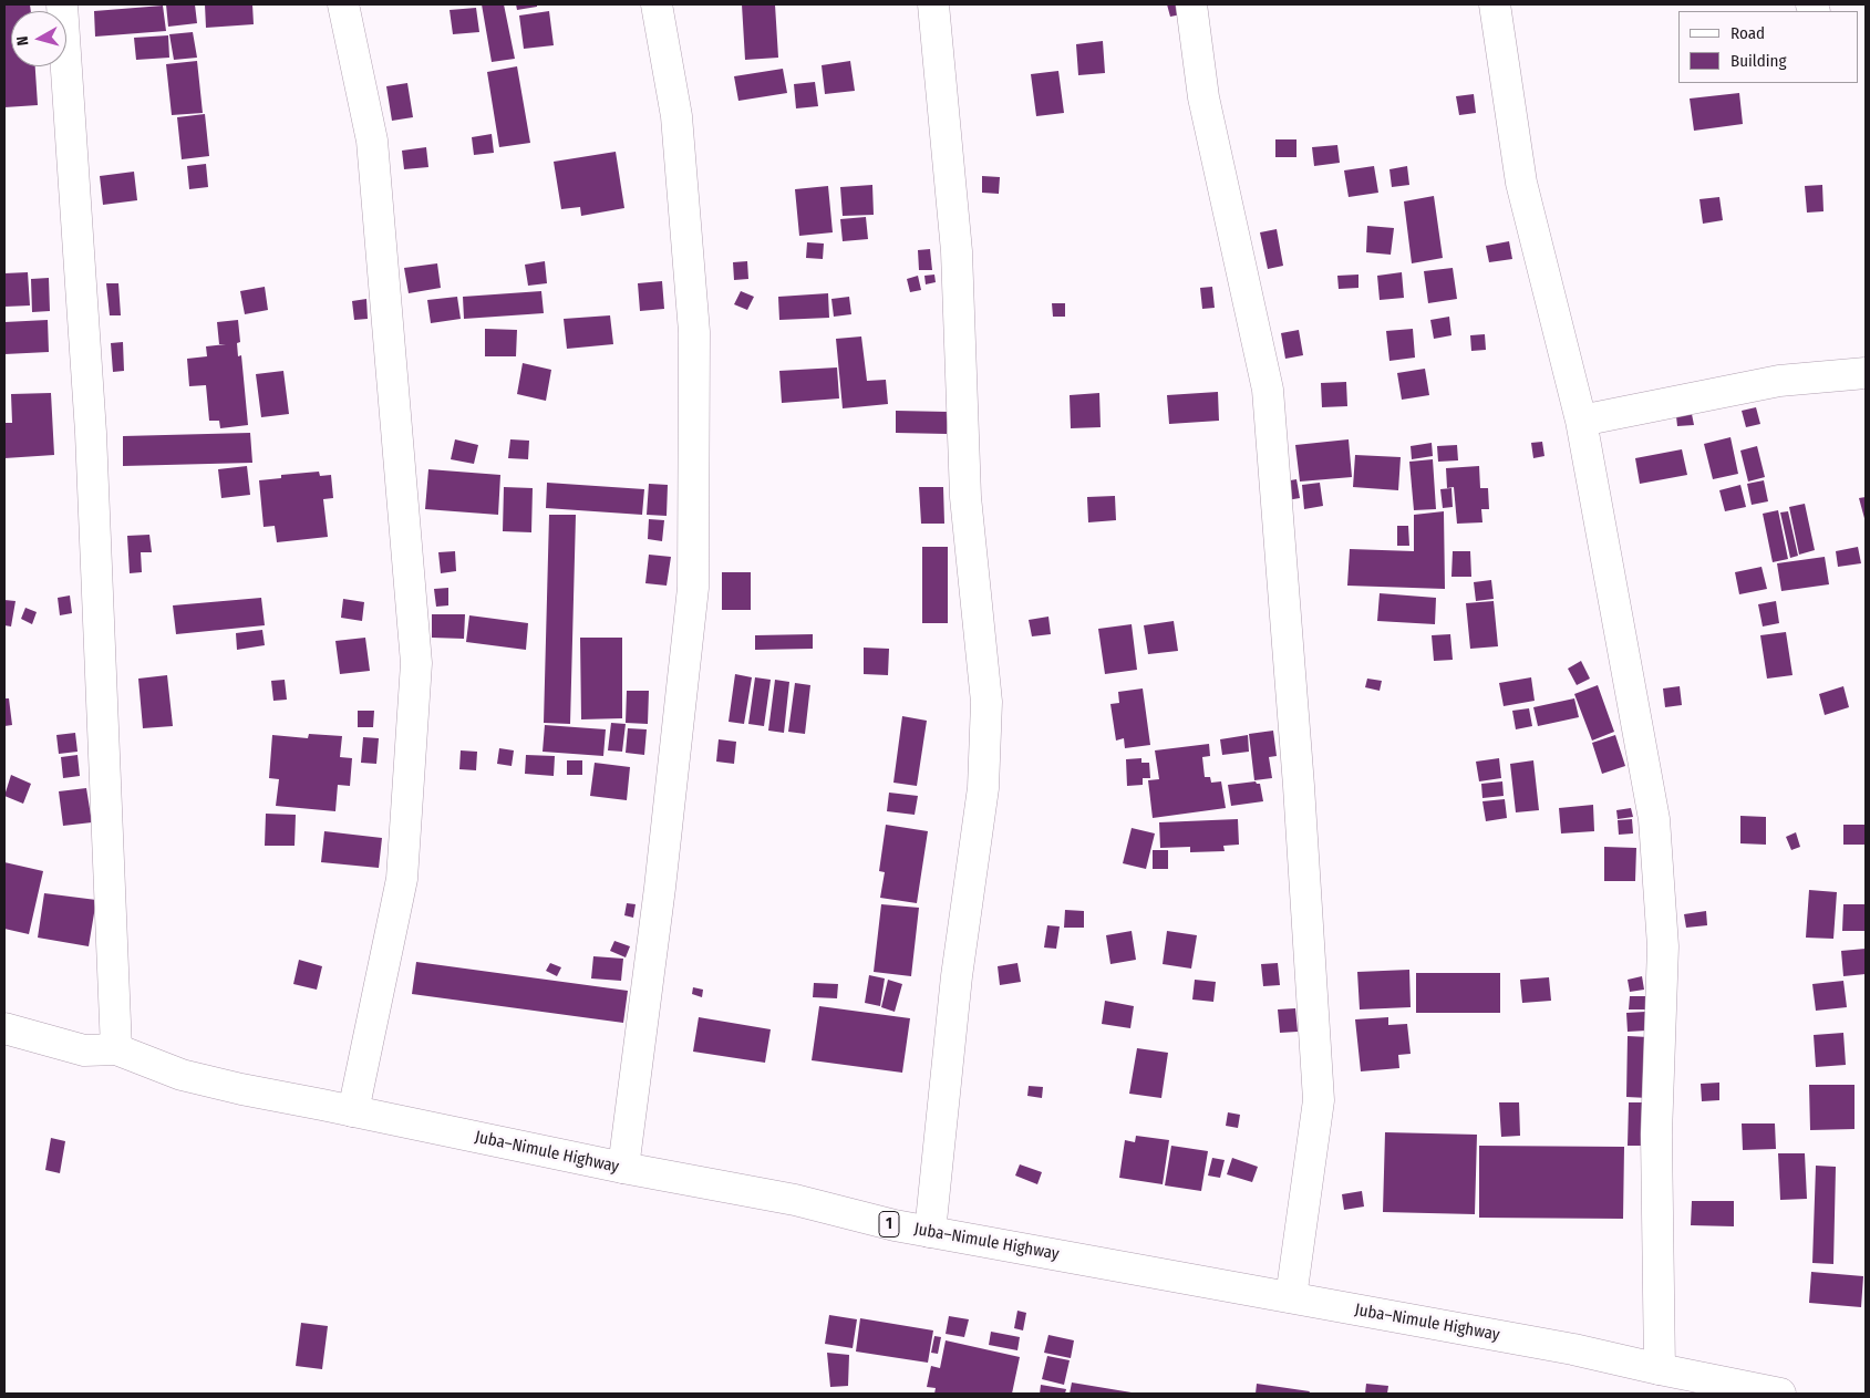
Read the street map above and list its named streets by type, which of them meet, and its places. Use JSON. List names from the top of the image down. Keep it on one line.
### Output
{"streets":{"street":["Juba–Nimule Highway","1"]},"legend":["Road","Building"],"north":"left"}
